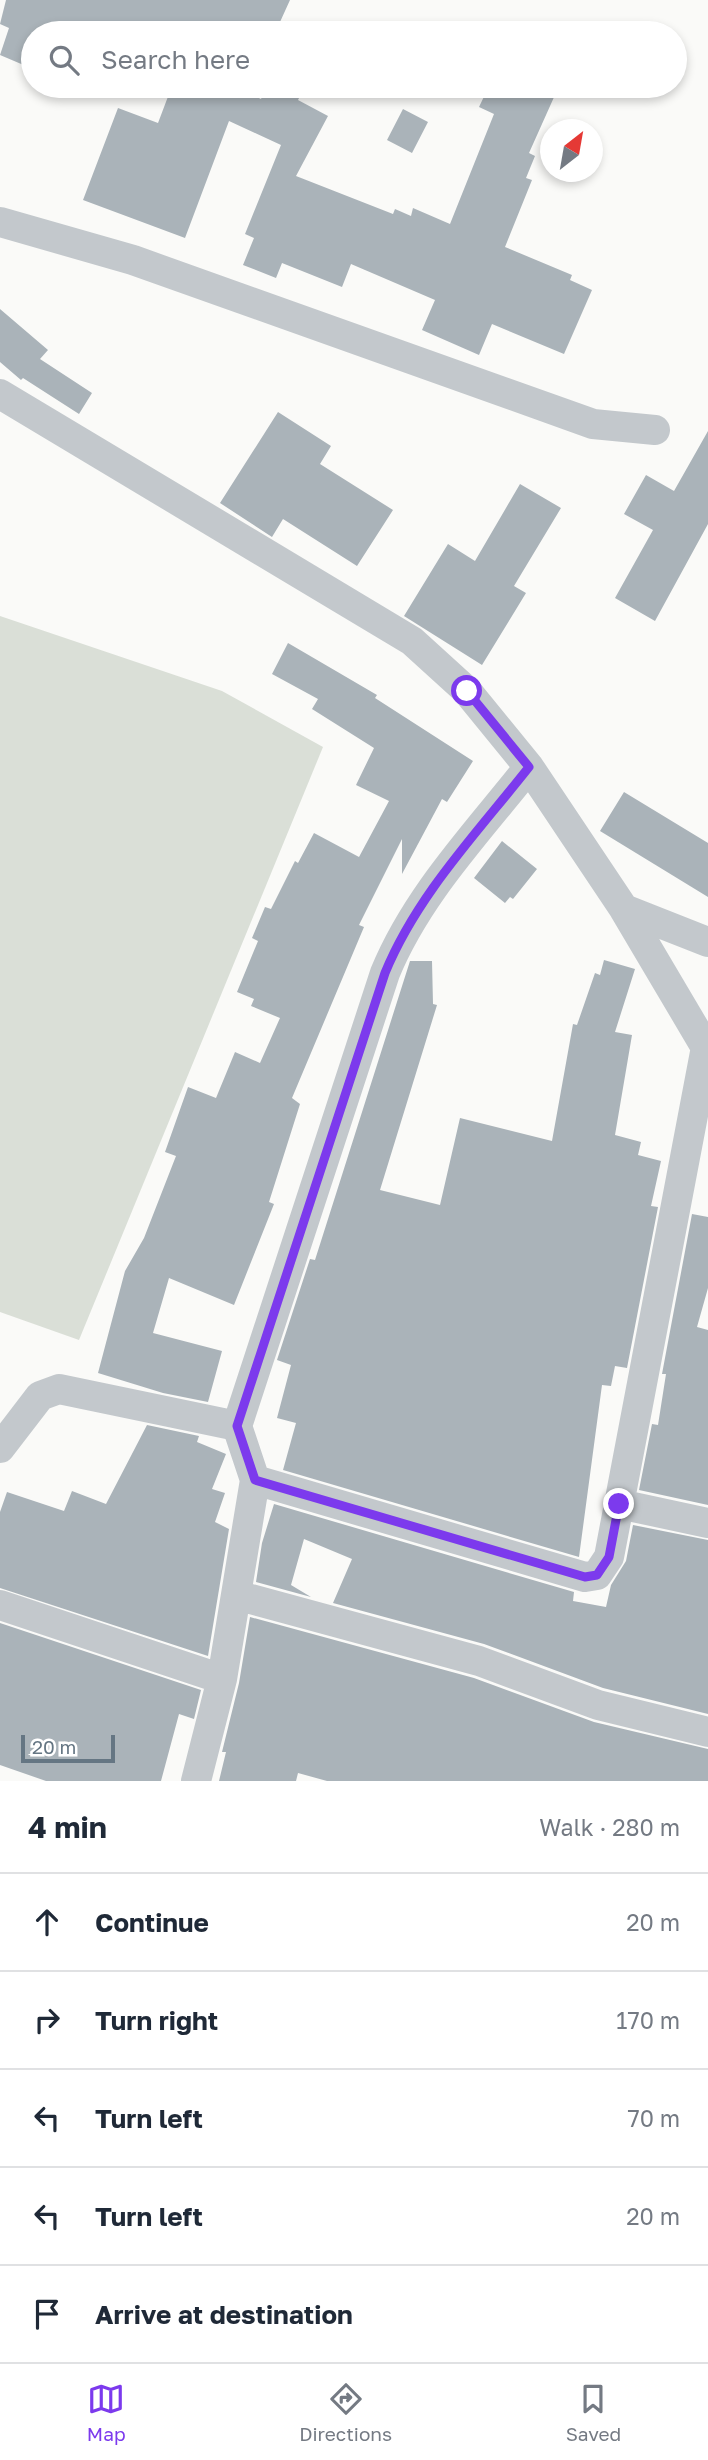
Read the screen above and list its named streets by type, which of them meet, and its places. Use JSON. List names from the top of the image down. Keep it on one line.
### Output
{"scale_bar":"20 m","north":"top right","page":{"search":"Search here","scale":"20 m","heading":["4 min","Walk · 280 m"],"list":[["Continue","20 m"],["Turn right","170 m"],["Turn left","70 m"],["Turn left","20 m"],"Arrive at destination"],"nav":["Map","Directions","Saved"]}}
